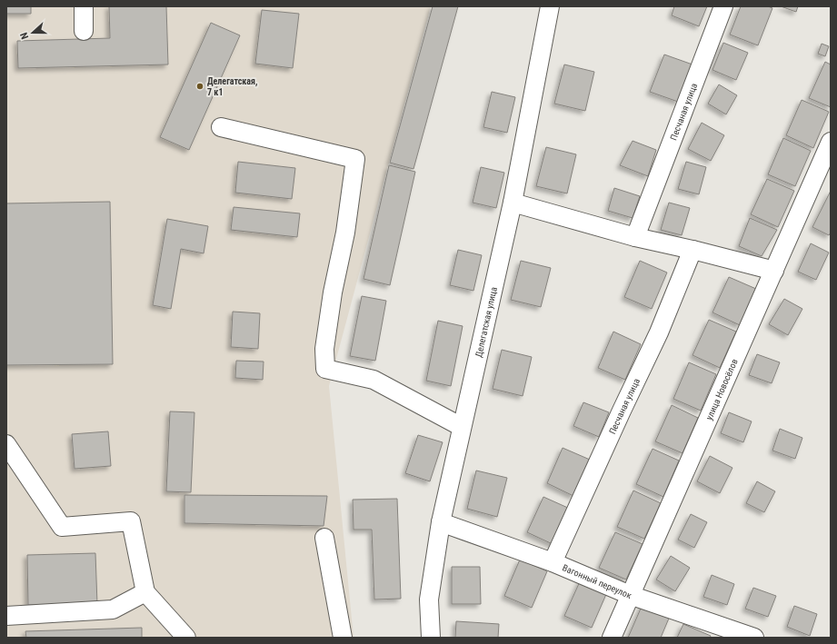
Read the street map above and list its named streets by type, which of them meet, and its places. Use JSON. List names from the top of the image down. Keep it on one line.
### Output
{"streets":{"street":["Песчаная улица","Делегатская улица","улица Новосёлов","Вагонный переулок"]},"crossings":[["Песчаная улица","Вагонный переулок"],["Делегатская улица","Вагонный переулок"],["улица Новосёлов","Вагонный переулок"]],"places":["Делегатская, 7 к1"],"north":"left"}
